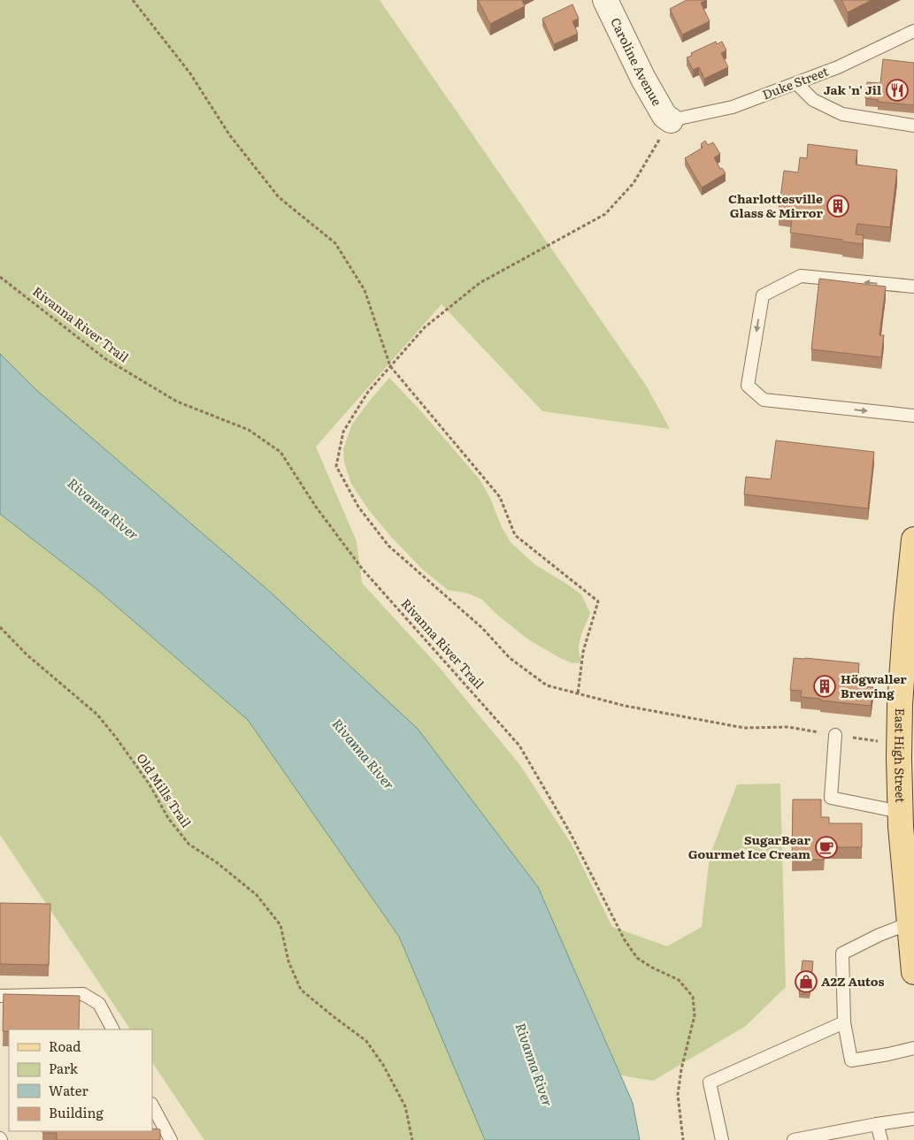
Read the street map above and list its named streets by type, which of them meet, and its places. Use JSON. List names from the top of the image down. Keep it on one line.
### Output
{"streets":{"main road":["East High Street"],"street":["Caroline Avenue"],"lane":["Duke Street"],"path":["Rivanna River Trail","Old Mills Trail"]},"crossings":[["Caroline Avenue","Duke Street"]],"water":["Rivanna River"],"places":{"restaurant":["Jak 'n' Jil"],"building":["Charlottesville Glass & Mirror","Högwaller Brewing"],"cafe":["SugarBear Gourmet Ice Cream"],"shop":["A2Z Autos"]},"legend":["Road","Park","Water","Building"]}
